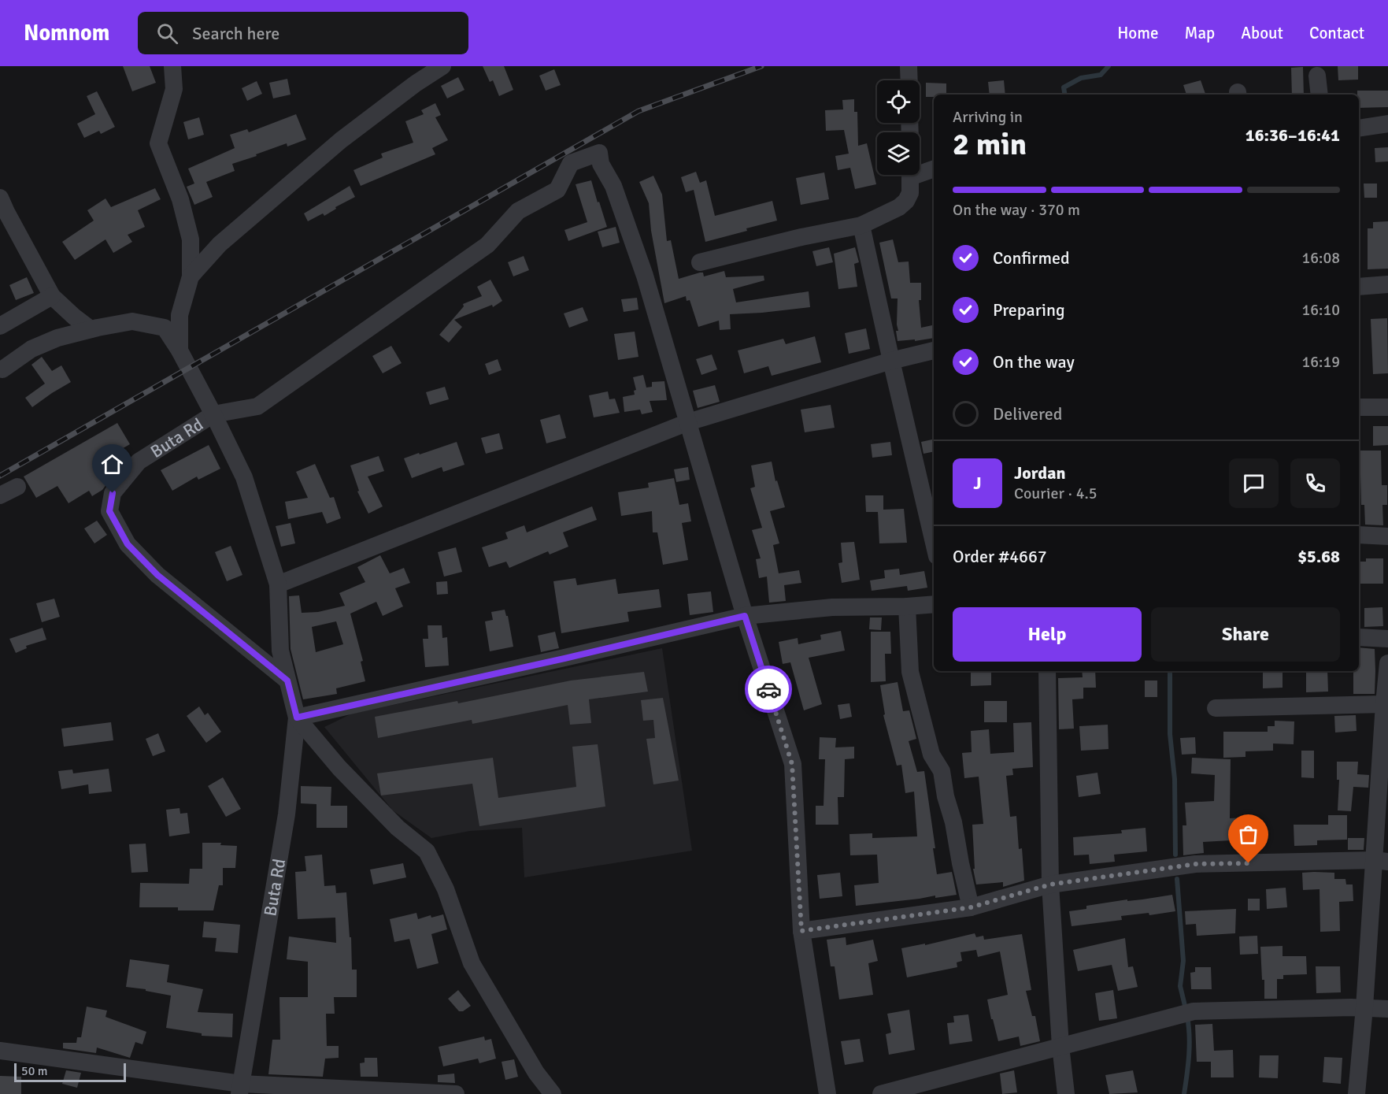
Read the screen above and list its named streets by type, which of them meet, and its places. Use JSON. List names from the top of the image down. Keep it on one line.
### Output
{"streets":{"street":["Buta Rd"]},"scale_bar":"50 m","page":{"header":"Nomnom","search":"Search here","nav":["Home","Map","About","Contact"],"heading":["2 min","Arriving in","16:36–16:41"],"panel":["Jordan","Courier · 4.5","Order #4667","$5.68"],"bar":"On the way · 370 m","list":[["Confirmed","16:08"],["Preparing","16:10"],["On the way","16:19"],"Delivered"],"round":"J","buttons":["Help","Share"],"scale":"50 m"}}
